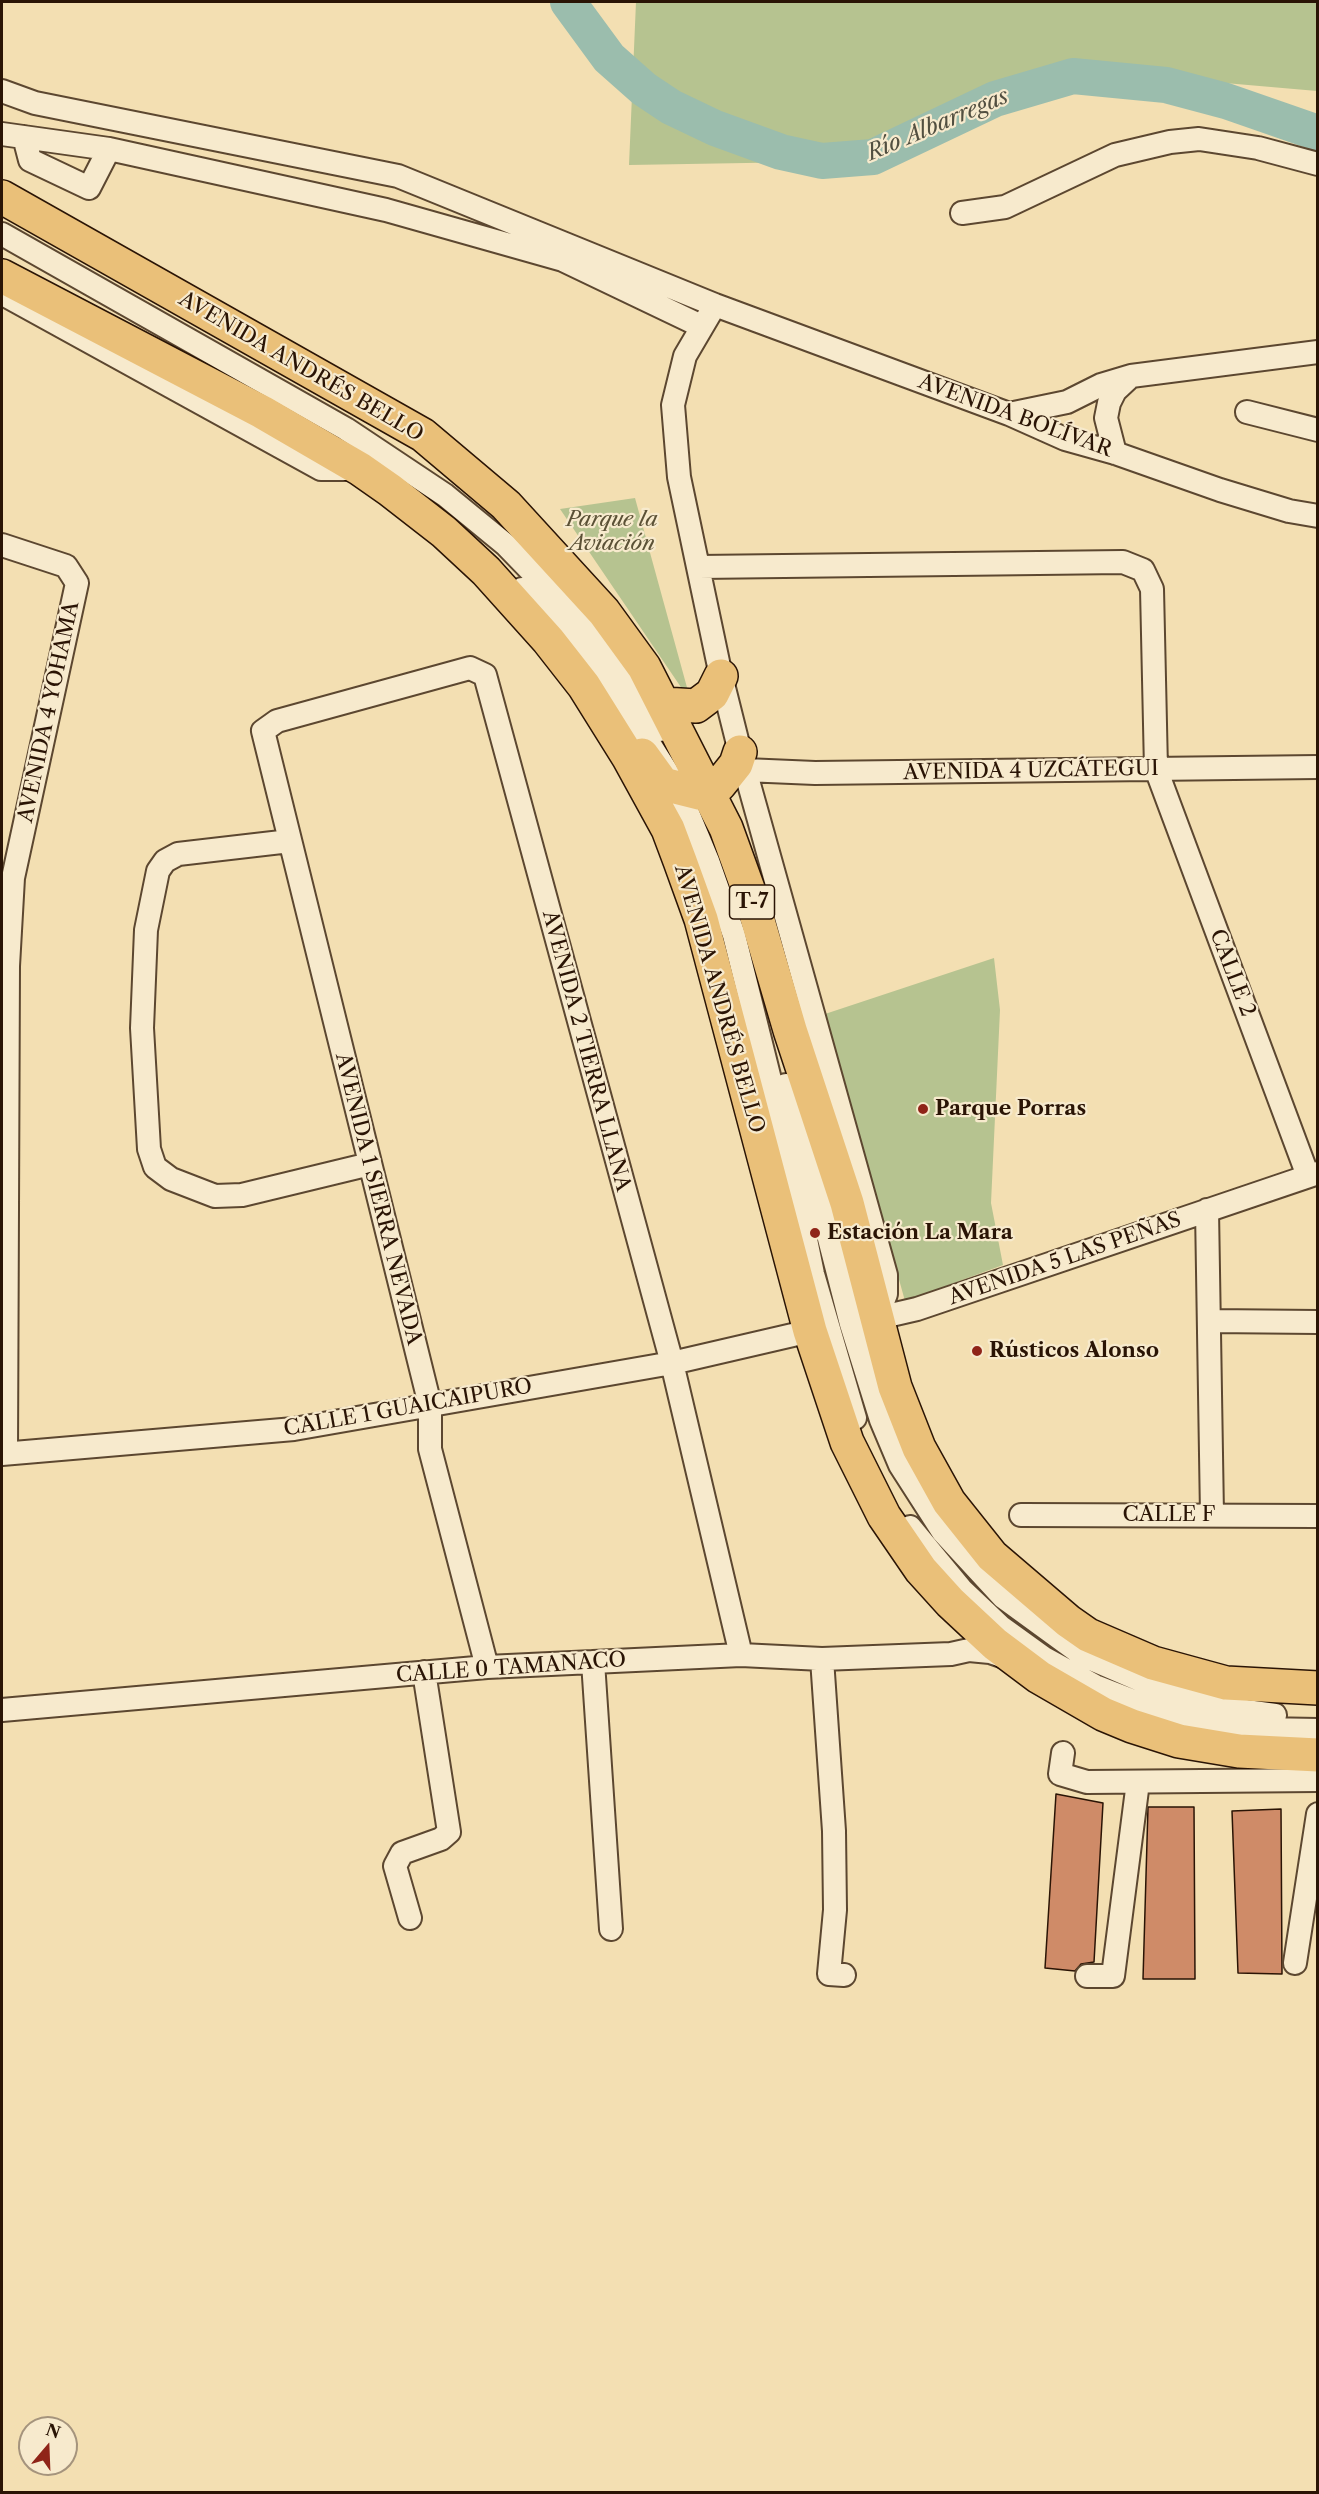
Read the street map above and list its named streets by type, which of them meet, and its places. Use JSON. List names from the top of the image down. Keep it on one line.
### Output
{"streets":{"highway":["AVENIDA ANDRÉS BELLO","T-7"],"street":["AVENIDA BOLÍVAR","AVENIDA 4 YOHAMA","AVENIDA 4 UZCÁTEGUI","CALLE 2","AVENIDA 2 TIERRA LLANA","AVENIDA 1 SIERRA NEVADA","AVENIDA 5 LAS PEÑAS","CALLE 1 GUAICAIPURO","CALLE F","CALLE 0 TAMANACO"]},"crossings":[["AVENIDA ANDRÉS BELLO","AVENIDA 4 UZCÁTEGUI"],["AVENIDA ANDRÉS BELLO","AVENIDA 5 LAS PEÑAS"],["AVENIDA ANDRÉS BELLO","CALLE 1 GUAICAIPURO"],["AVENIDA ANDRÉS BELLO","CALLE 0 TAMANACO"],["AVENIDA 4 YOHAMA","CALLE 1 GUAICAIPURO"],["AVENIDA 4 UZCÁTEGUI","CALLE 2"],["CALLE 2","AVENIDA 5 LAS PEÑAS"],["AVENIDA 2 TIERRA LLANA","AVENIDA 1 SIERRA NEVADA"],["AVENIDA 2 TIERRA LLANA","CALLE 1 GUAICAIPURO"],["AVENIDA 2 TIERRA LLANA","CALLE 0 TAMANACO"],["AVENIDA 1 SIERRA NEVADA","CALLE 1 GUAICAIPURO"],["AVENIDA 1 SIERRA NEVADA","CALLE 0 TAMANACO"],["AVENIDA 5 LAS PEÑAS","CALLE 1 GUAICAIPURO"]],"water":["Río Albarregas"],"parks":["Parque la Aviación"],"places":["Parque Porras","Estación La Mara","Rústicos Alonso"],"north":"top"}
